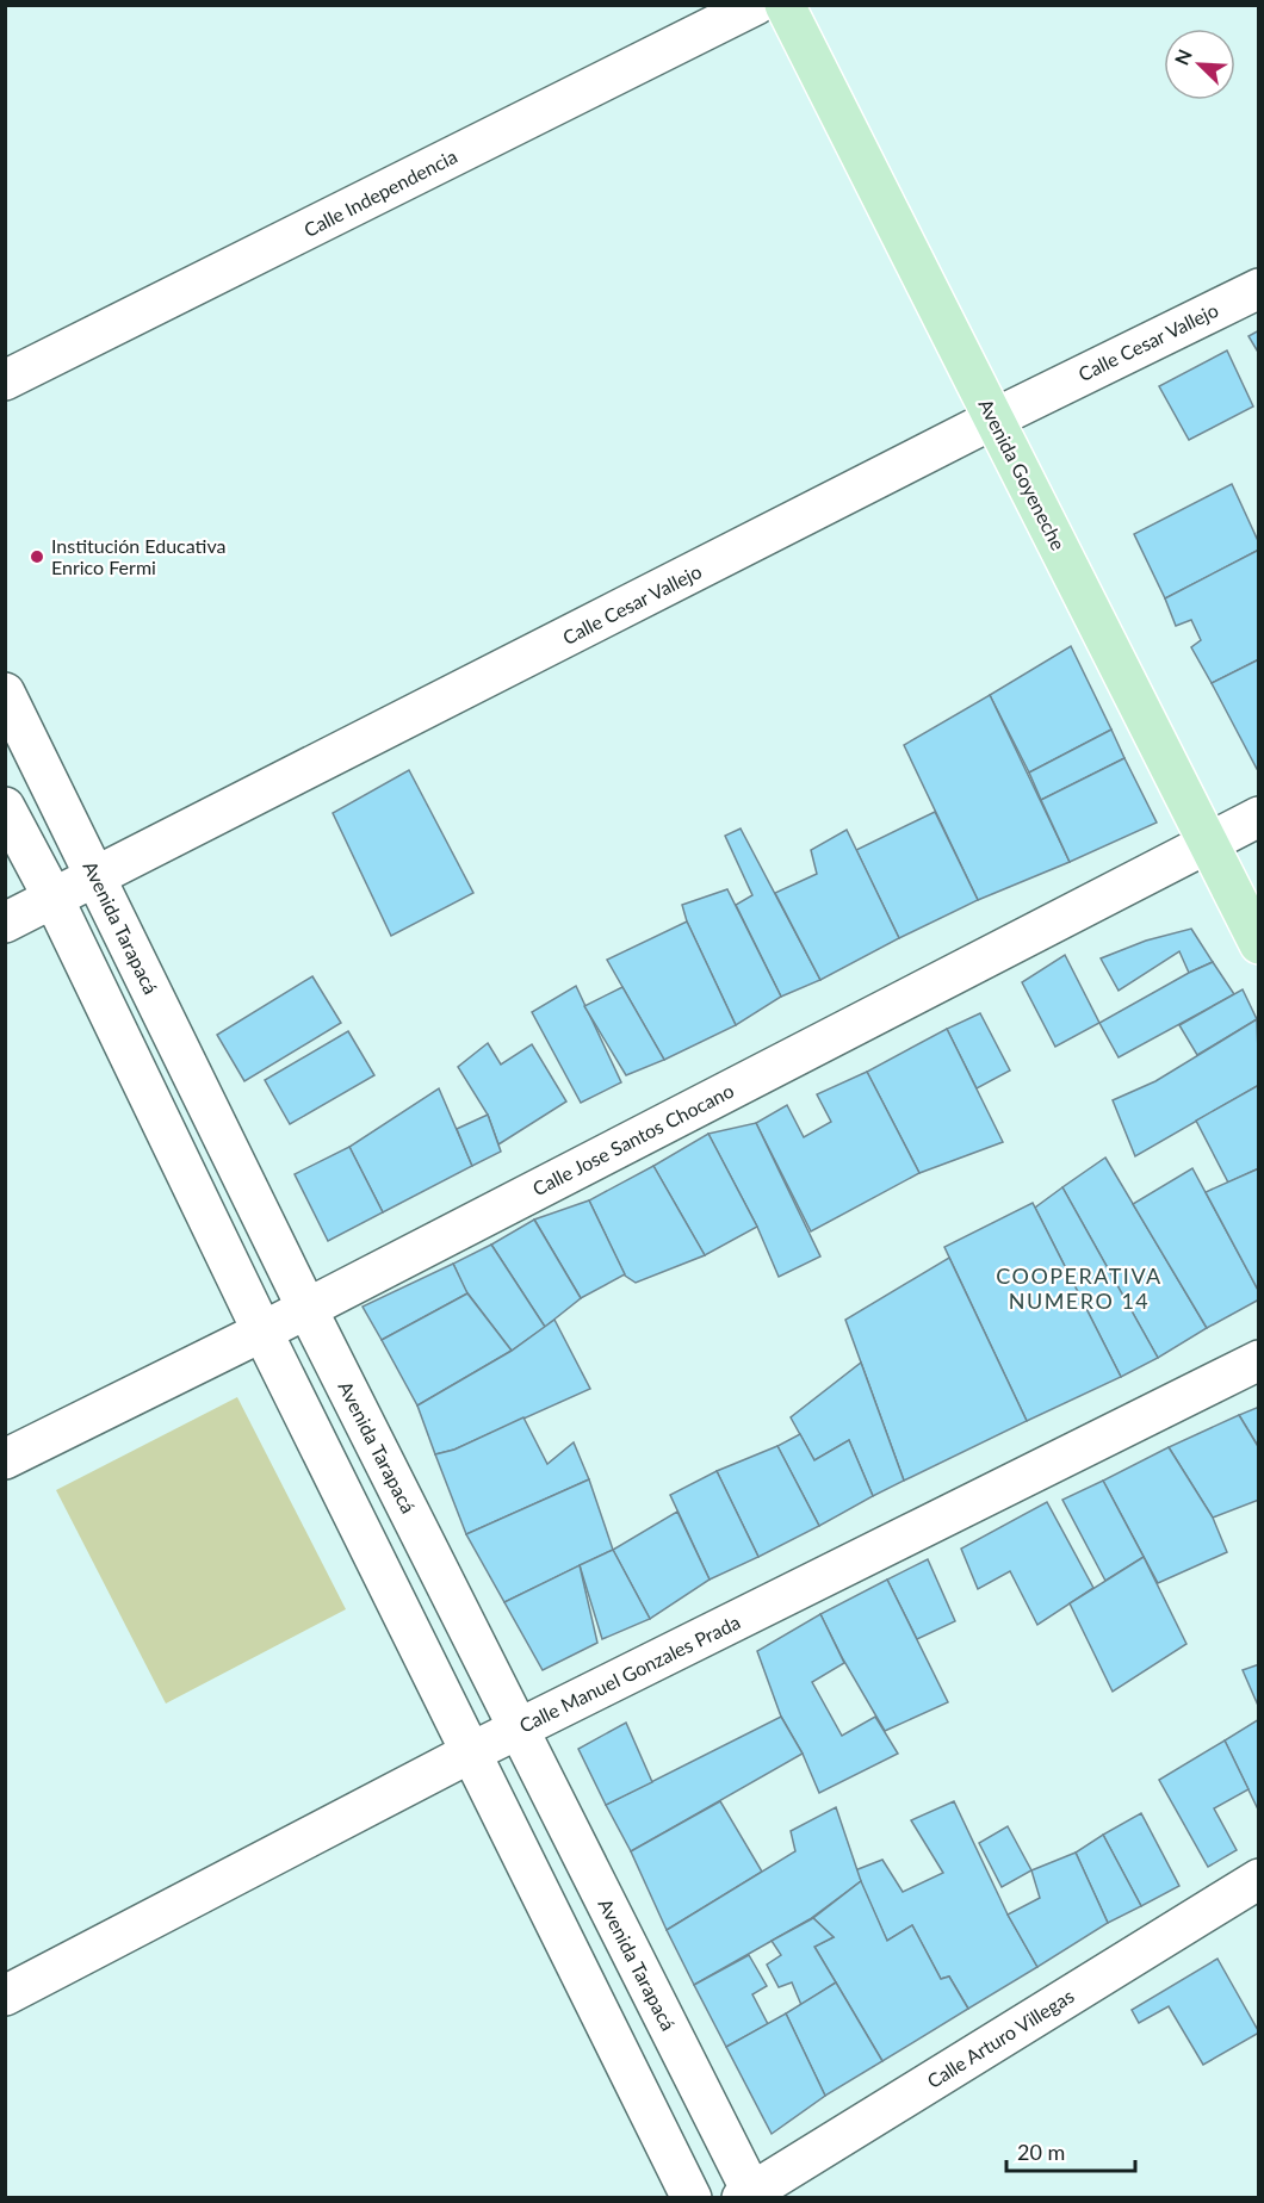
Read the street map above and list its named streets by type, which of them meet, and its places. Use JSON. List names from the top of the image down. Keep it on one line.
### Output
{"streets":{"main road":["Avenida Goyeneche"],"street":["Calle Independencia","Calle Cesar Vallejo","Avenida Tarapacá","Calle Jose Santos Chocano","Calle Manuel Gonzales Prada","Calle Arturo Villegas"]},"crossings":[["Calle Cesar Vallejo","Avenida Goyeneche"],["Calle Cesar Vallejo","Avenida Tarapacá"],["Avenida Goyeneche","Calle Jose Santos Chocano"],["Avenida Tarapacá","Calle Jose Santos Chocano"],["Avenida Tarapacá","Calle Manuel Gonzales Prada"],["Avenida Tarapacá","Calle Arturo Villegas"]],"districts":["COOPERATIVA NUMERO 14"],"places":["Institución Educativa Enrico Fermi"],"scale_bar":"20 m","north":"top left"}
